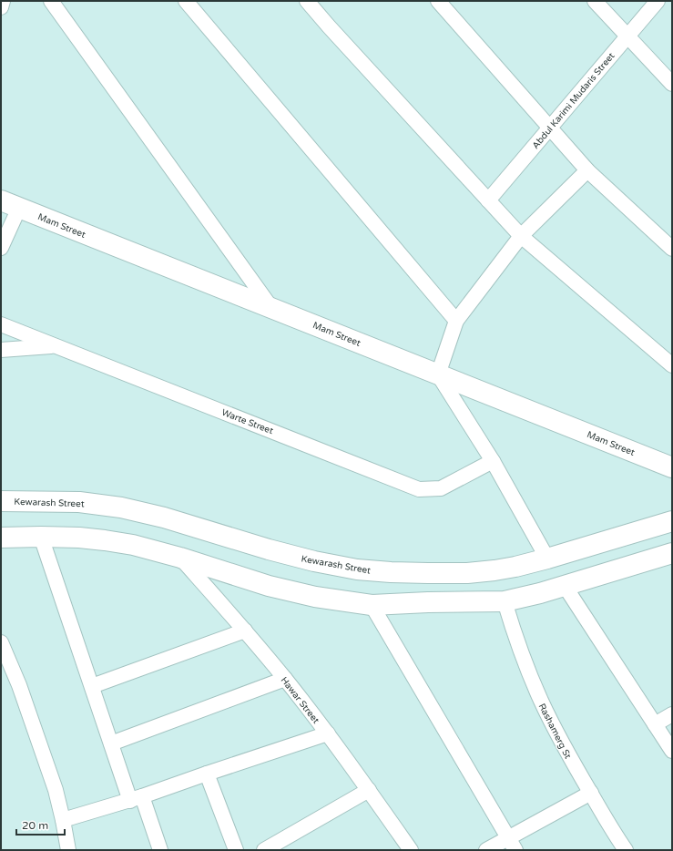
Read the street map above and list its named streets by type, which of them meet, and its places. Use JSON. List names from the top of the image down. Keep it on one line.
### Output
{"streets":{"main road":["Mam Street","Kewarash Street"],"street":["Abdul Karimi Mudaris Street","Warte Street","Hawar Street","Rashamerg St"]},"scale_bar":"20 m"}
